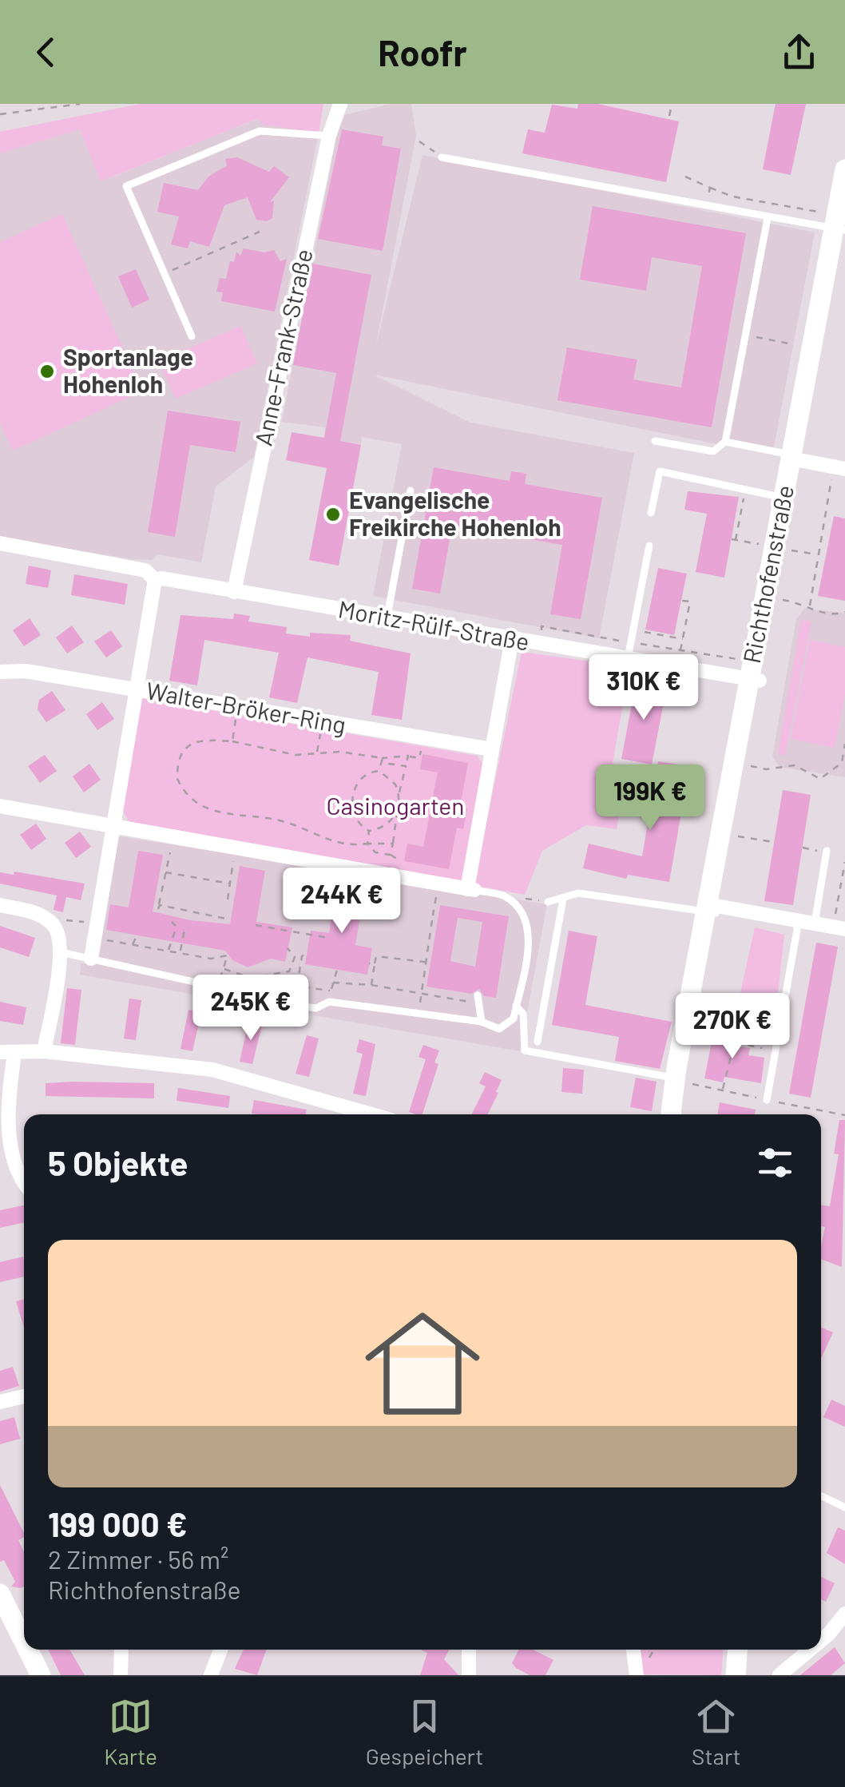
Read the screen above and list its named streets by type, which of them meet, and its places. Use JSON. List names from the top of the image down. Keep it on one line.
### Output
{"streets":{"street":["Anne-Frank-Straße","Richthofenstraße","Moritz-Rülf-Straße","Walter-Bröker-Ring"]},"crossings":[["Anne-Frank-Straße","Moritz-Rülf-Straße"],["Richthofenstraße","Moritz-Rülf-Straße"]],"parks":["Casinogarten"],"places":["Sportanlage Hohenloh","Evangelische Freikirche Hohenloh"],"page":{"header":"Roofr","price":["310K €","199K €","244K €","245K €","270K €"],"heading":"5 Objekte","list":[{"name":"199 000 €","note":"2 Zimmer · 56 m² · Richthofenstraße"}],"tabs":["Karte","Gespeichert","Start"]}}
